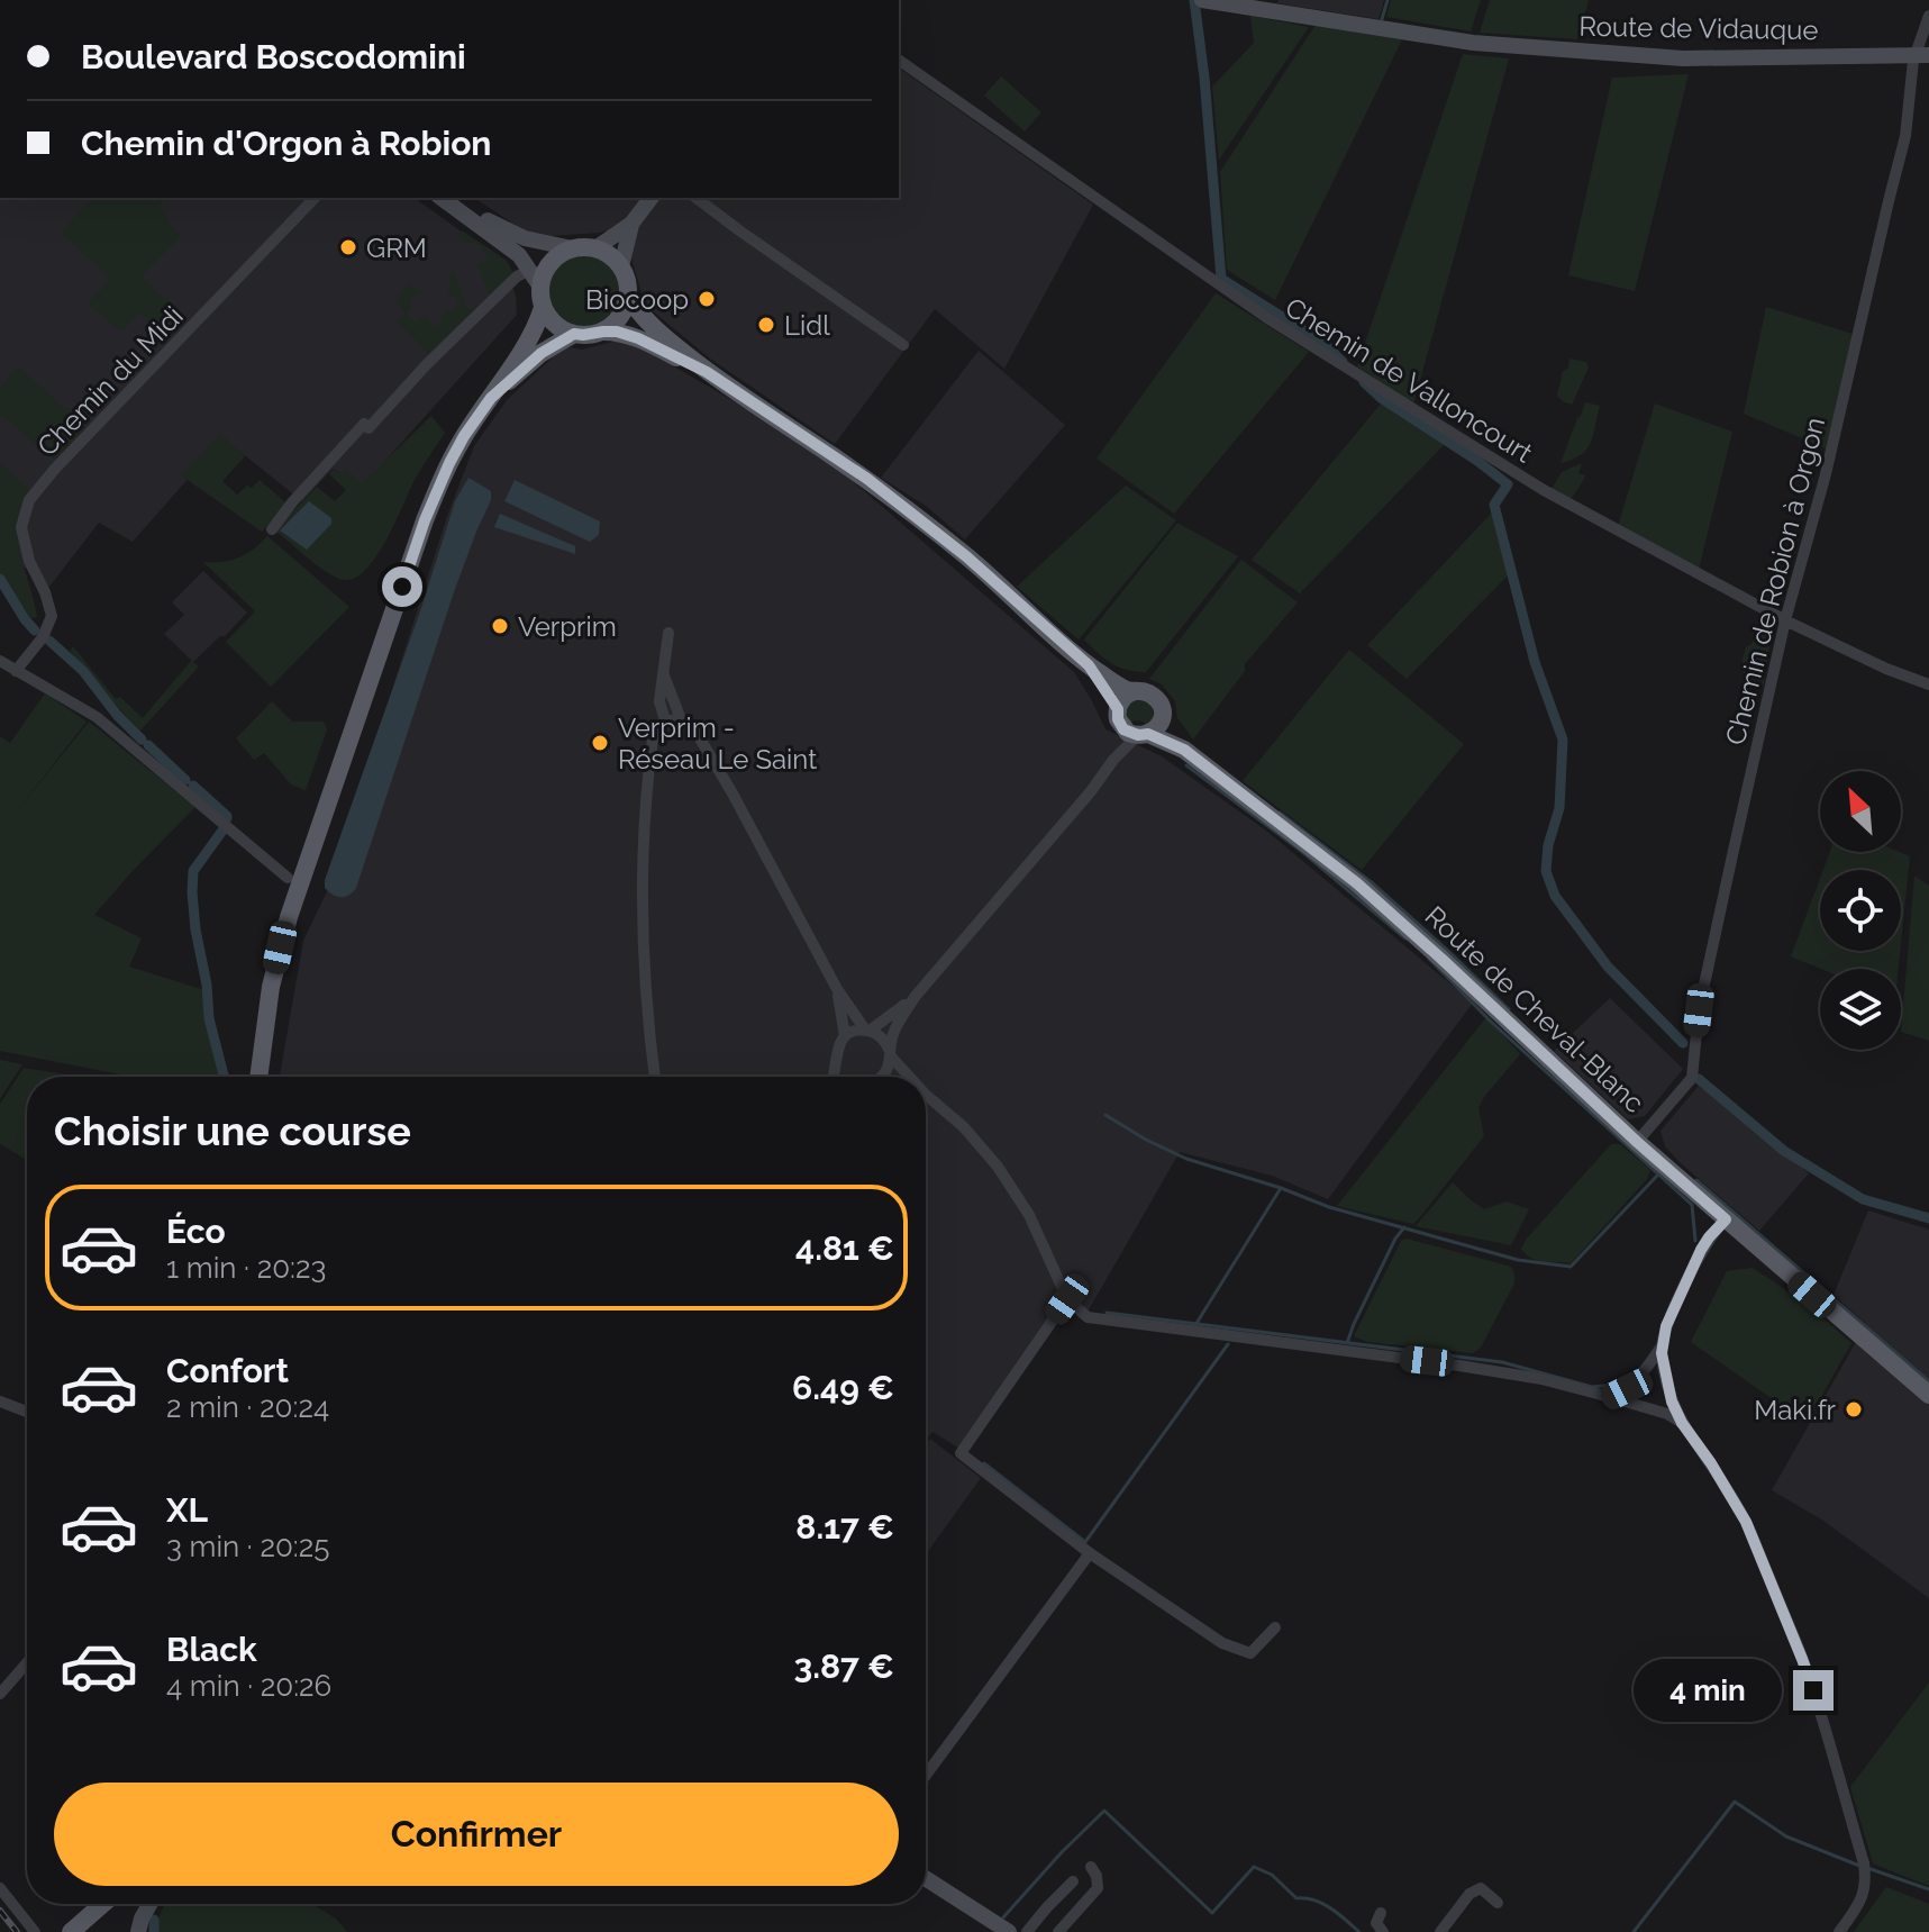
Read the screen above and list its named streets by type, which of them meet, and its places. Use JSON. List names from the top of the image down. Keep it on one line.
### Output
{"streets":{"main road":["Route de Cheval-Blanc"],"street":["Route de Vidauque","Chemin de Valloncourt","Chemin du Midi","Chemin de Robion à Orgon"]},"crossings":[["Route de Vidauque","Chemin de Robion à Orgon"],["Chemin de Valloncourt","Chemin de Robion à Orgon"],["Chemin de Robion à Orgon","Route de Cheval-Blanc"]],"places":["GRM","Biocoop","Lidl","Verprim","Verprim - Réseau Le Saint","Maki.fr"],"north":"top left","page":{"banner":["Boulevard Boscodomini","Chemin d'Orgon à Robion"],"heading":"Choisir une course","list":[{"name":"Éco","note":"1 min · 20:23","value":"4.81 €"},{"name":"Confort","note":"2 min · 20:24","value":"6.49 €"},{"name":"XL","note":"3 min · 20:25","value":"8.17 €"},{"name":"Black","note":"4 min · 20:26","value":"3.87 €"}],"bubble":"4 min","buttons":"Confirmer"}}
